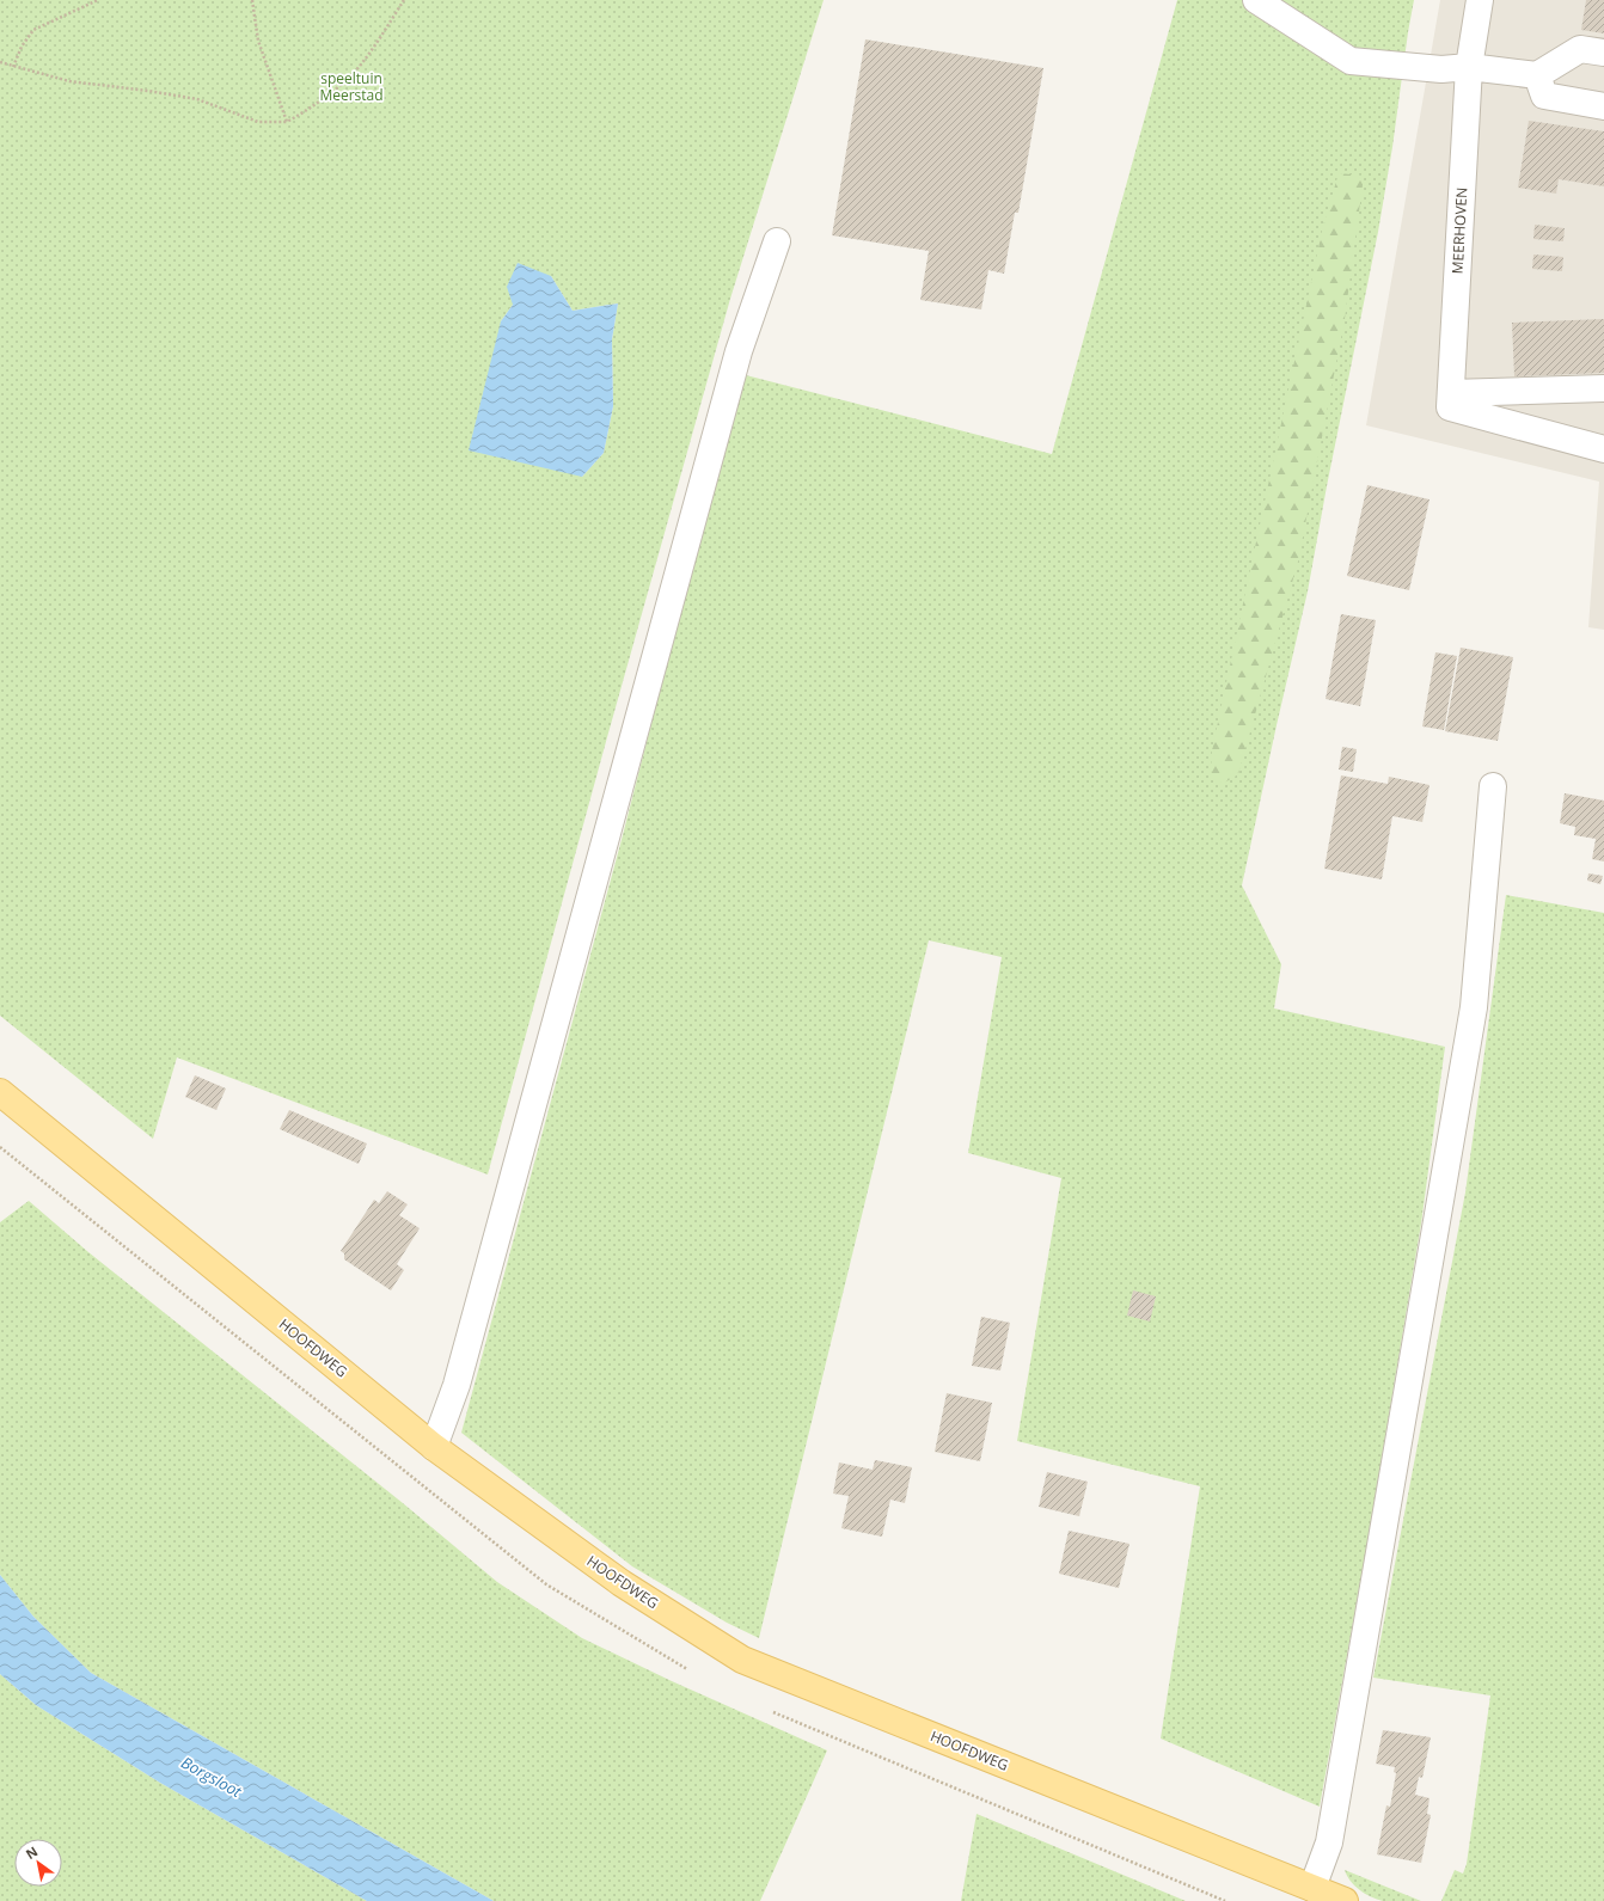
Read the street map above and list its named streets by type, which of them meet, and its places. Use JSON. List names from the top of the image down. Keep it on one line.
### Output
{"streets":{"main road":["HOOFDWEG"],"street":["MEERHOVEN"]},"water":["Borgsloot"],"parks":["speeltuin Meerstad"],"north":"top left"}
